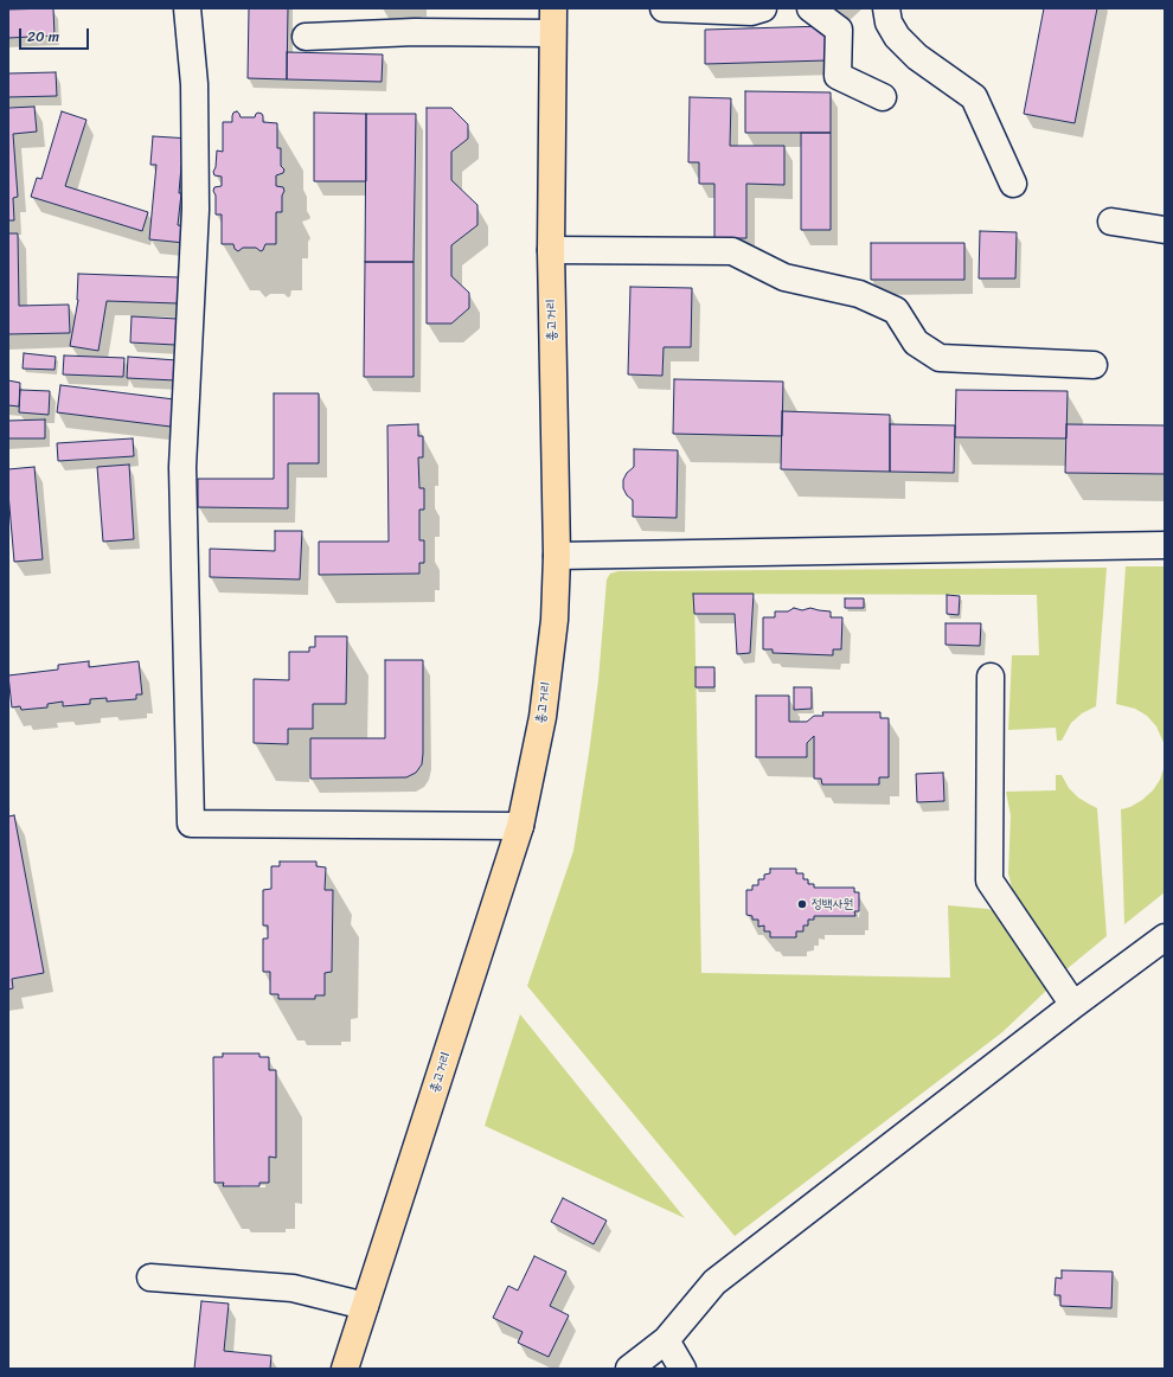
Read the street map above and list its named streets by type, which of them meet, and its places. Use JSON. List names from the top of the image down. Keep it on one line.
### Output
{"streets":{"main road":["총고거리"]},"places":["정백사원"],"scale_bar":"20 m"}
